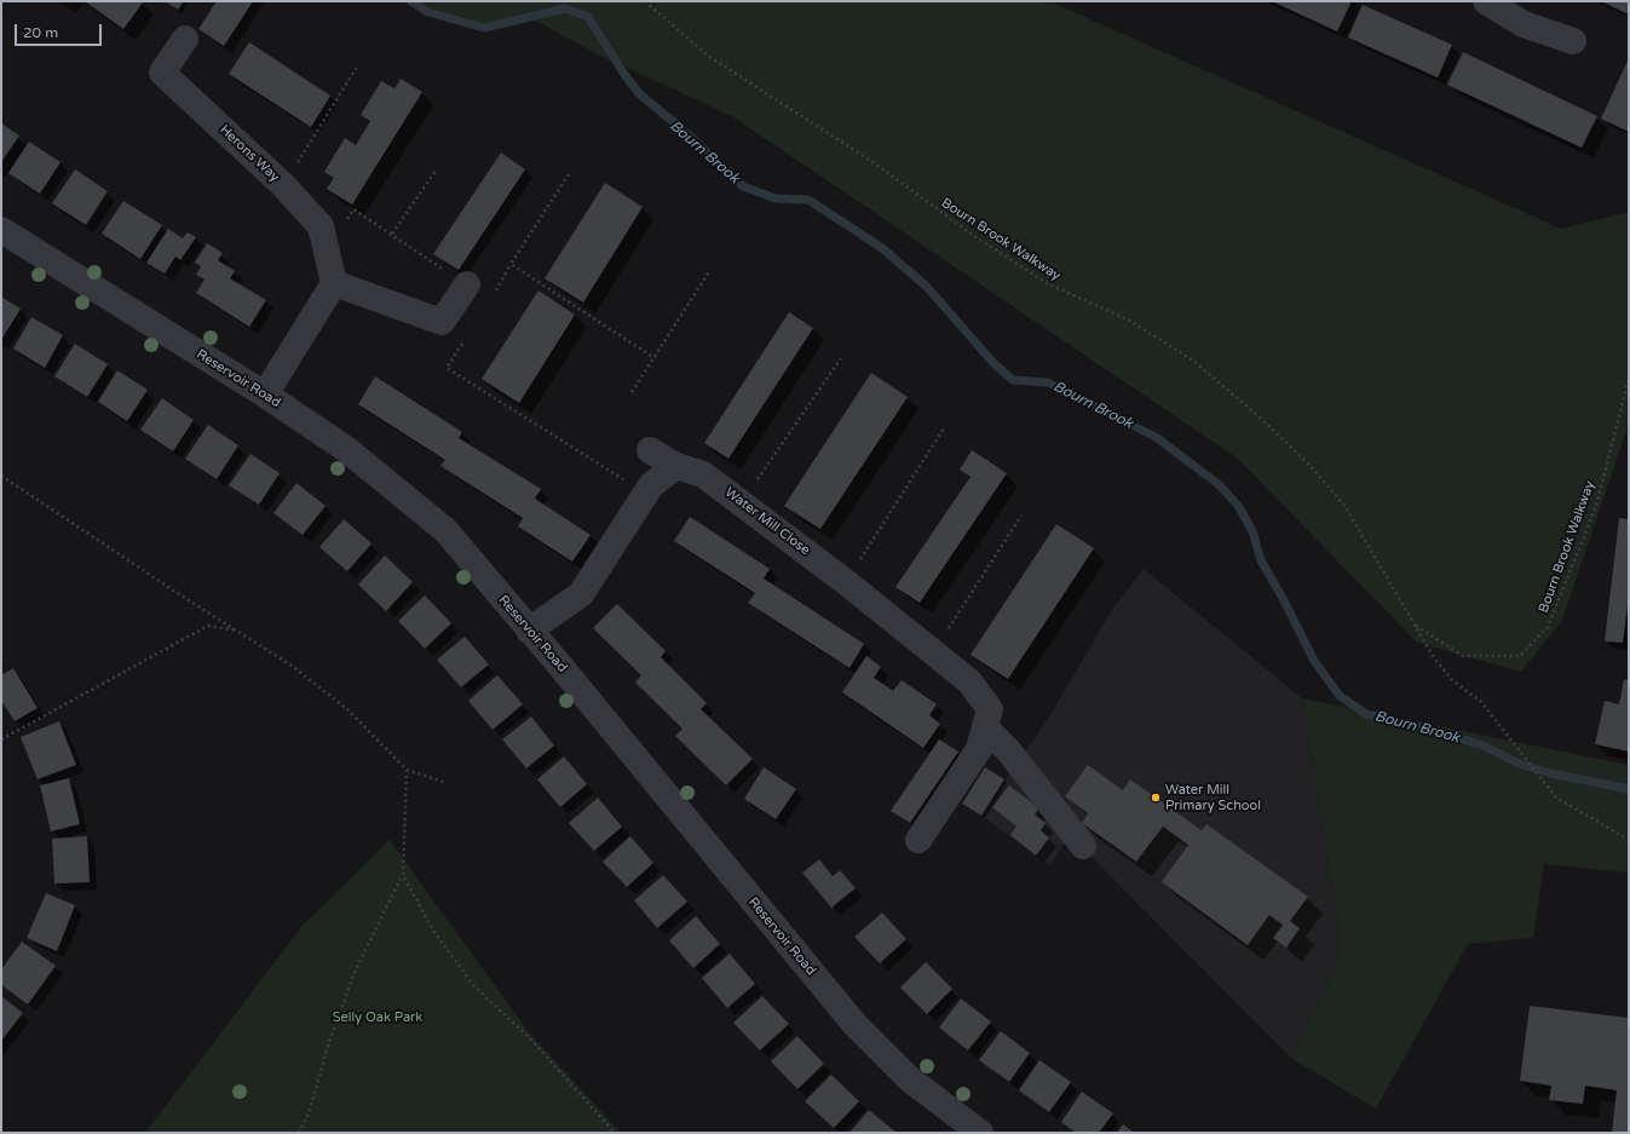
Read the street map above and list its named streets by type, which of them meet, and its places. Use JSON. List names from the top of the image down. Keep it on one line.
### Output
{"streets":{"street":["Herons Way","Reservoir Road","Water Mill Close"],"path":["Bourn Brook Walkway"]},"water":["Bourn Brook"],"parks":["Selly Oak Park"],"places":["Water Mill Primary School"],"scale_bar":"20 m"}
